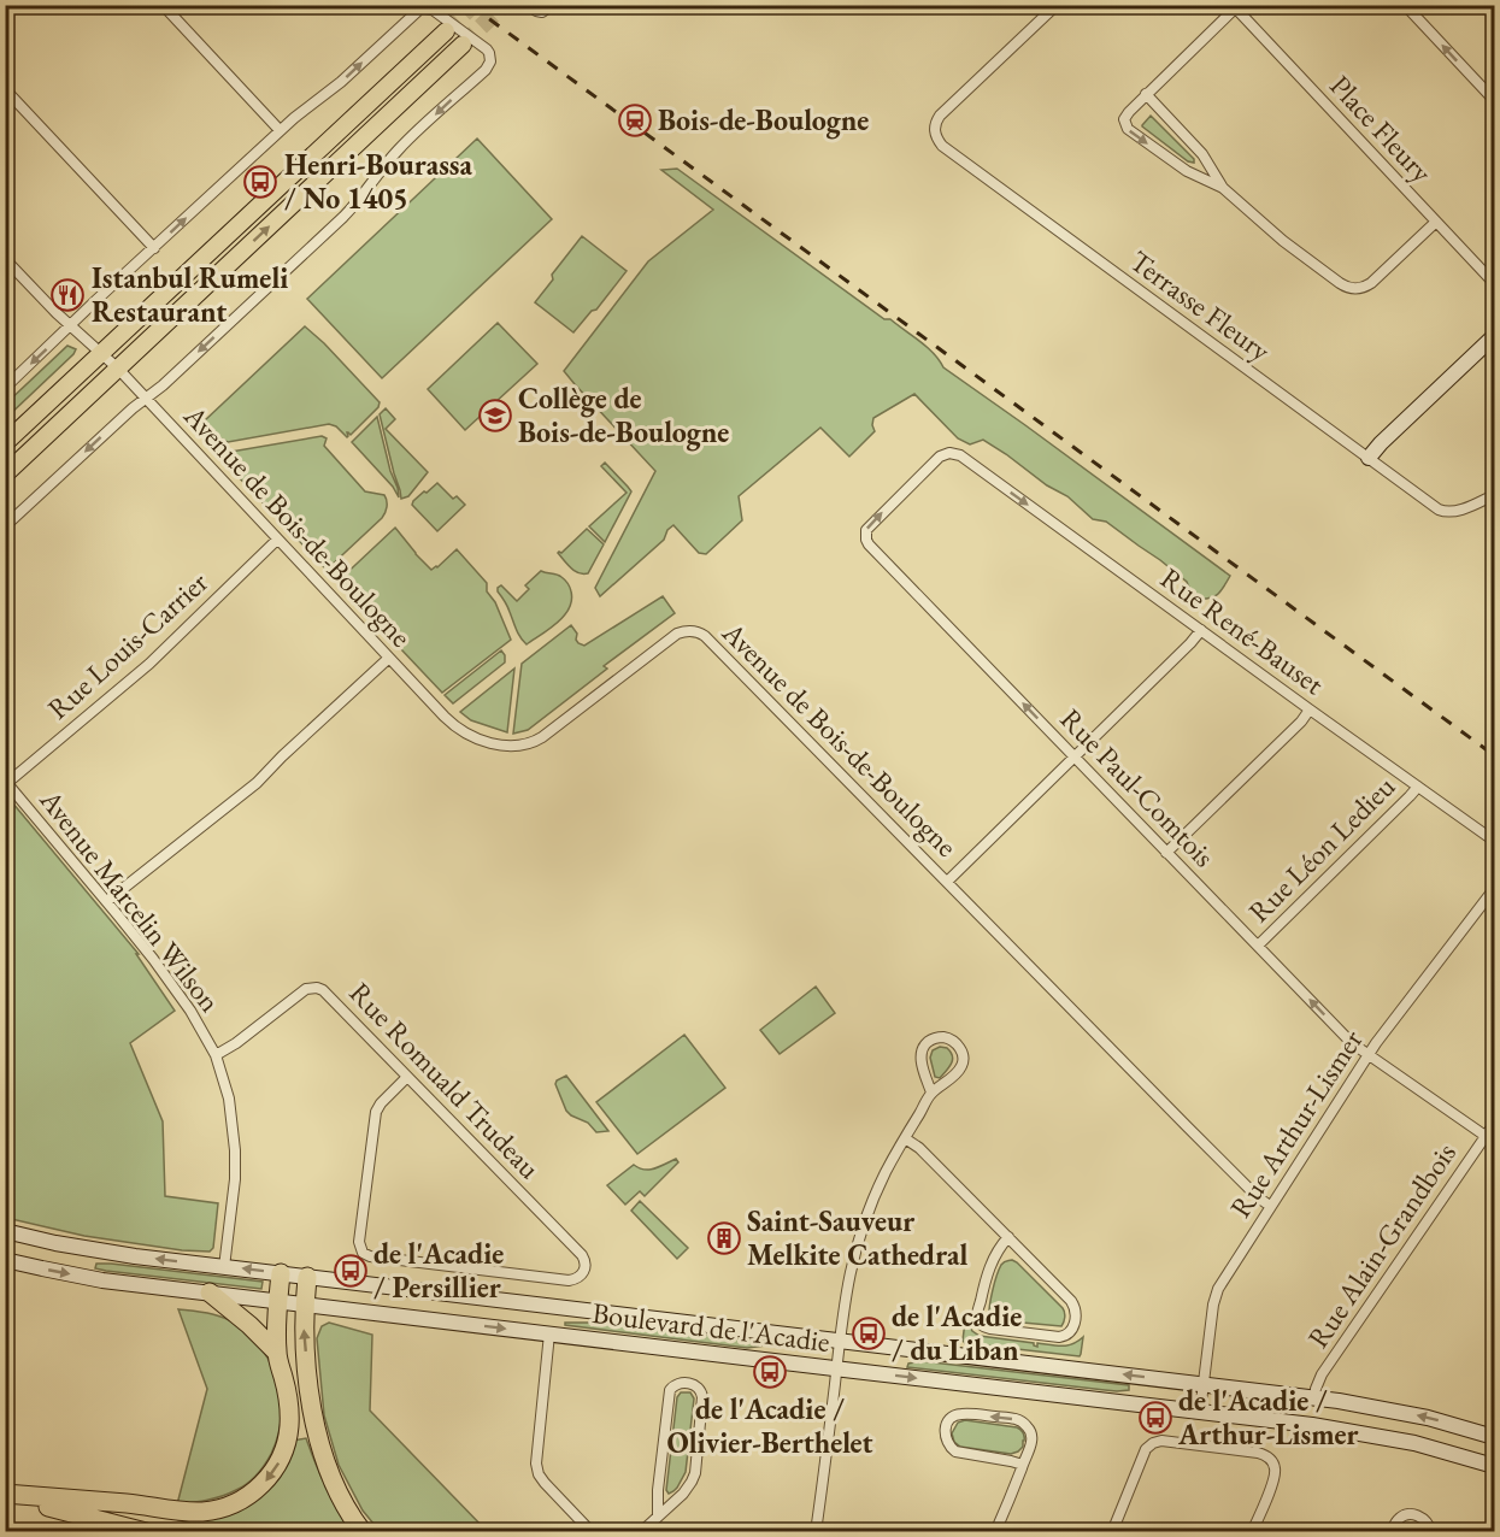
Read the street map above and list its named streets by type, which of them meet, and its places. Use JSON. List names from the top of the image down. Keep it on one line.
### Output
{"streets":{"main road":["Boulevard de l'Acadie"],"street":["Place Fleury","Terrasse Fleury","Avenue de Bois-de-Boulogne","Rue René-Bauset","Rue Louis-Carrier","Rue Paul-Comtois","Rue Léon Ledieu","Avenue Marcelin Wilson","Rue Romuald Trudeau","Rue Arthur-Lismer","Rue Alain-Grandbois"]},"crossings":[["Avenue de Bois-de-Boulogne","Rue Louis-Carrier"],["Avenue de Bois-de-Boulogne","Rue Arthur-Lismer"],["Rue René-Bauset","Rue Paul-Comtois"],["Rue René-Bauset","Rue Léon Ledieu"],["Rue Louis-Carrier","Avenue Marcelin Wilson"],["Rue Paul-Comtois","Rue Léon Ledieu"],["Rue Paul-Comtois","Rue Arthur-Lismer"],["Rue Paul-Comtois","Rue Alain-Grandbois"],["Avenue Marcelin Wilson","Rue Romuald Trudeau"],["Avenue Marcelin Wilson","Boulevard de l'Acadie"],["Rue Arthur-Lismer","Boulevard de l'Acadie"],["Rue Alain-Grandbois","Boulevard de l'Acadie"]],"one_way":["Rue René-Bauset"],"places":{"station":["Bois-de-Boulogne"],"bus stop":["Henri-Bourassa / No 1405","de l'Acadie / Persillier","de l'Acadie / du Liban","de l'Acadie / Olivier-Berthelet","de l'Acadie / Arthur-Lismer"],"restaurant":["Istanbul Rumeli Restaurant"],"school or university":["Collège de Bois-de-Boulogne"],"building":["Saint-Sauveur Melkite Cathedral"]}}
